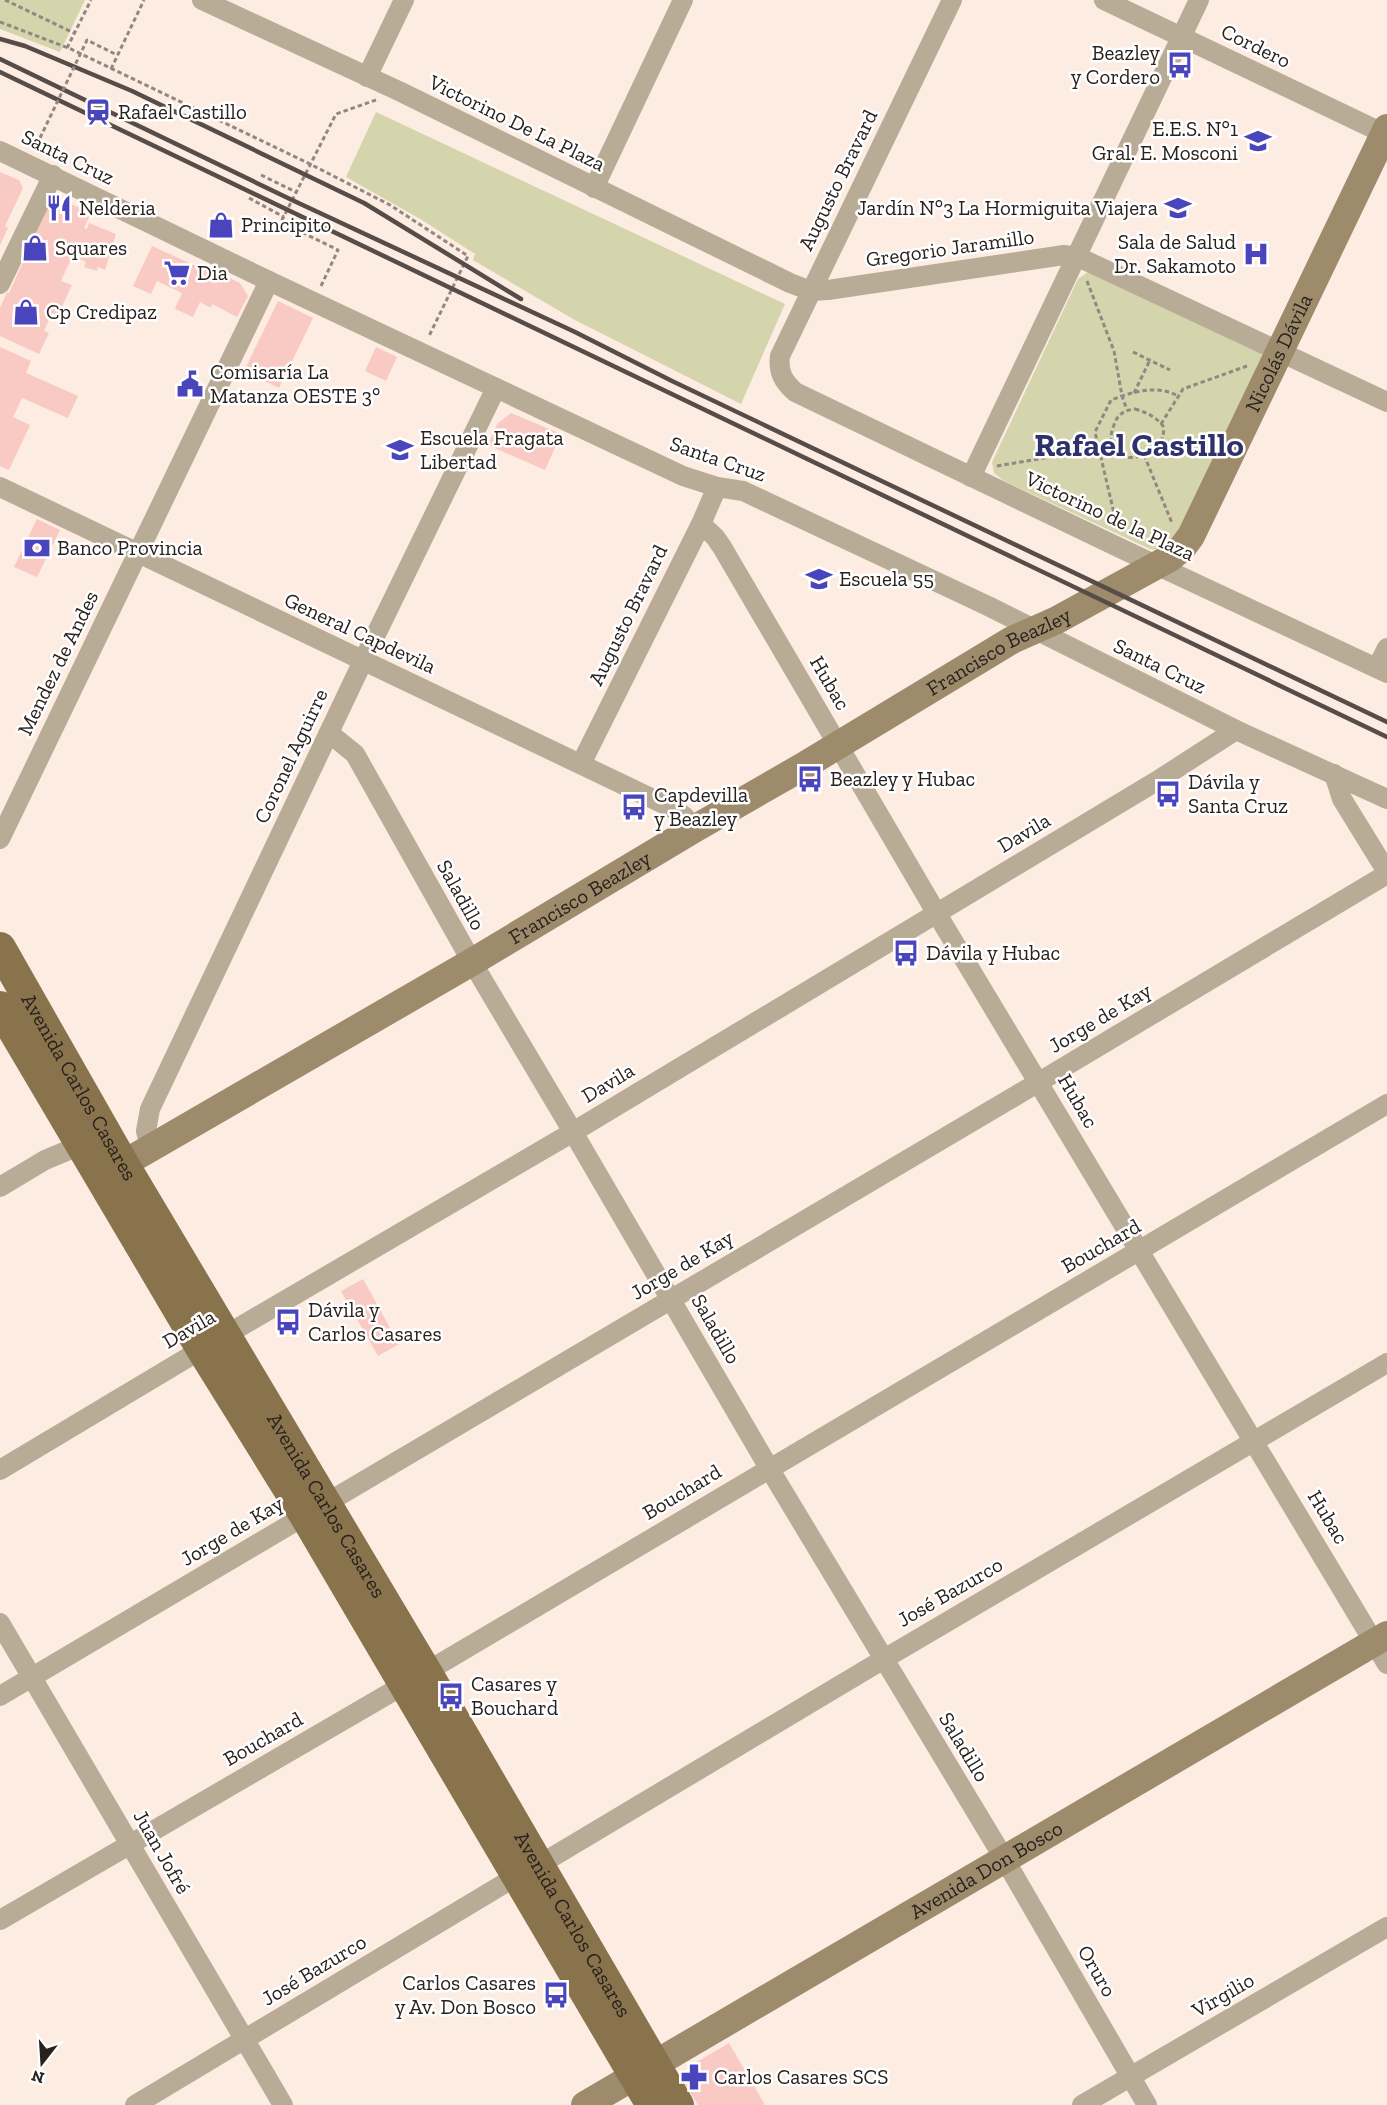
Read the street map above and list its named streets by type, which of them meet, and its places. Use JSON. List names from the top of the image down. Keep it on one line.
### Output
{"streets":{"main road":["Avenida Carlos Casares"],"street":["Cordero","Victorino De La Plaza","Santa Cruz","Augusto Bravard","Gregorio Jaramillo","Nicolás Dávila","Victorino de la Plaza","General Capdevila","Francisco Beazley","Mendez de Andes","Hubac","Coronel Aguirre","Davila","Saladillo","Jorge de Kay","Bouchard","José Bazurco","Juan Jofré","Avenida Don Bosco","Oruro","Virgilio"]},"crossings":[["Cordero","Nicolás Dávila"],["Victorino De La Plaza","Augusto Bravard"],["Victorino De La Plaza","Gregorio Jaramillo"],["Santa Cruz","Augusto Bravard"],["Santa Cruz","Francisco Beazley"],["Santa Cruz","Mendez de Andes"],["Santa Cruz","Coronel Aguirre"],["Santa Cruz","Davila"],["Augusto Bravard","Gregorio Jaramillo"],["Augusto Bravard","Victorino de la Plaza"],["Augusto Bravard","General Capdevila"],["Augusto Bravard","Hubac"],["Gregorio Jaramillo","Nicolás Dávila"],["Nicolás Dávila","Victorino de la Plaza"],["Nicolás Dávila","Francisco Beazley"],["Victorino de la Plaza","Francisco Beazley"],["General Capdevila","Francisco Beazley"],["General Capdevila","Mendez de Andes"],["General Capdevila","Coronel Aguirre"],["Francisco Beazley","Hubac"],["Francisco Beazley","Coronel Aguirre"],["Francisco Beazley","Saladillo"],["Francisco Beazley","Avenida Carlos Casares"],["Hubac","Davila"],["Hubac","Jorge de Kay"],["Hubac","Bouchard"],["Hubac","José Bazurco"],["Hubac","Avenida Don Bosco"],["Coronel Aguirre","Saladillo"],["Davila","Saladillo"],["Davila","Avenida Carlos Casares"],["Saladillo","Jorge de Kay"],["Saladillo","Bouchard"],["Saladillo","José Bazurco"],["Saladillo","Avenida Don Bosco"],["Saladillo","Oruro"],["Jorge de Kay","Avenida Carlos Casares"],["Jorge de Kay","Juan Jofré"],["Avenida Carlos Casares","Bouchard"],["Avenida Carlos Casares","José Bazurco"],["Avenida Carlos Casares","Avenida Don Bosco"],["Bouchard","Juan Jofré"],["José Bazurco","Juan Jofré"],["Avenida Don Bosco","Oruro"],["Oruro","Virgilio"]],"districts":["Rafael Castillo"],"places":{"bus stop":["Beazley y Cordero","Beazley y Hubac","Dávila y Santa Cruz","Capdevilla y Beazley","Dávila y Hubac","Dávila y Carlos Casares","Casares y Bouchard","Carlos Casares y Av. Don Bosco"],"station":["Rafael Castillo"],"school or university":["E.E.S. N°1 Gral. E. Mosconi","Jardín N°3 La Hormiguita Viajera","Escuela Fragata Libertad","Escuela 55"],"restaurant":["Nelderia"],"shop":["Principito","Squares","Cp Credipaz"],"hospital":["Sala de Salud Dr. Sakamoto"],"supermarket":["Dia"],"public building":["Comisaría La Matanza OESTE 3°"],"bank":["Banco Provincia"],"pharmacy":["Carlos Casares SCS"]},"north":"bottom"}
